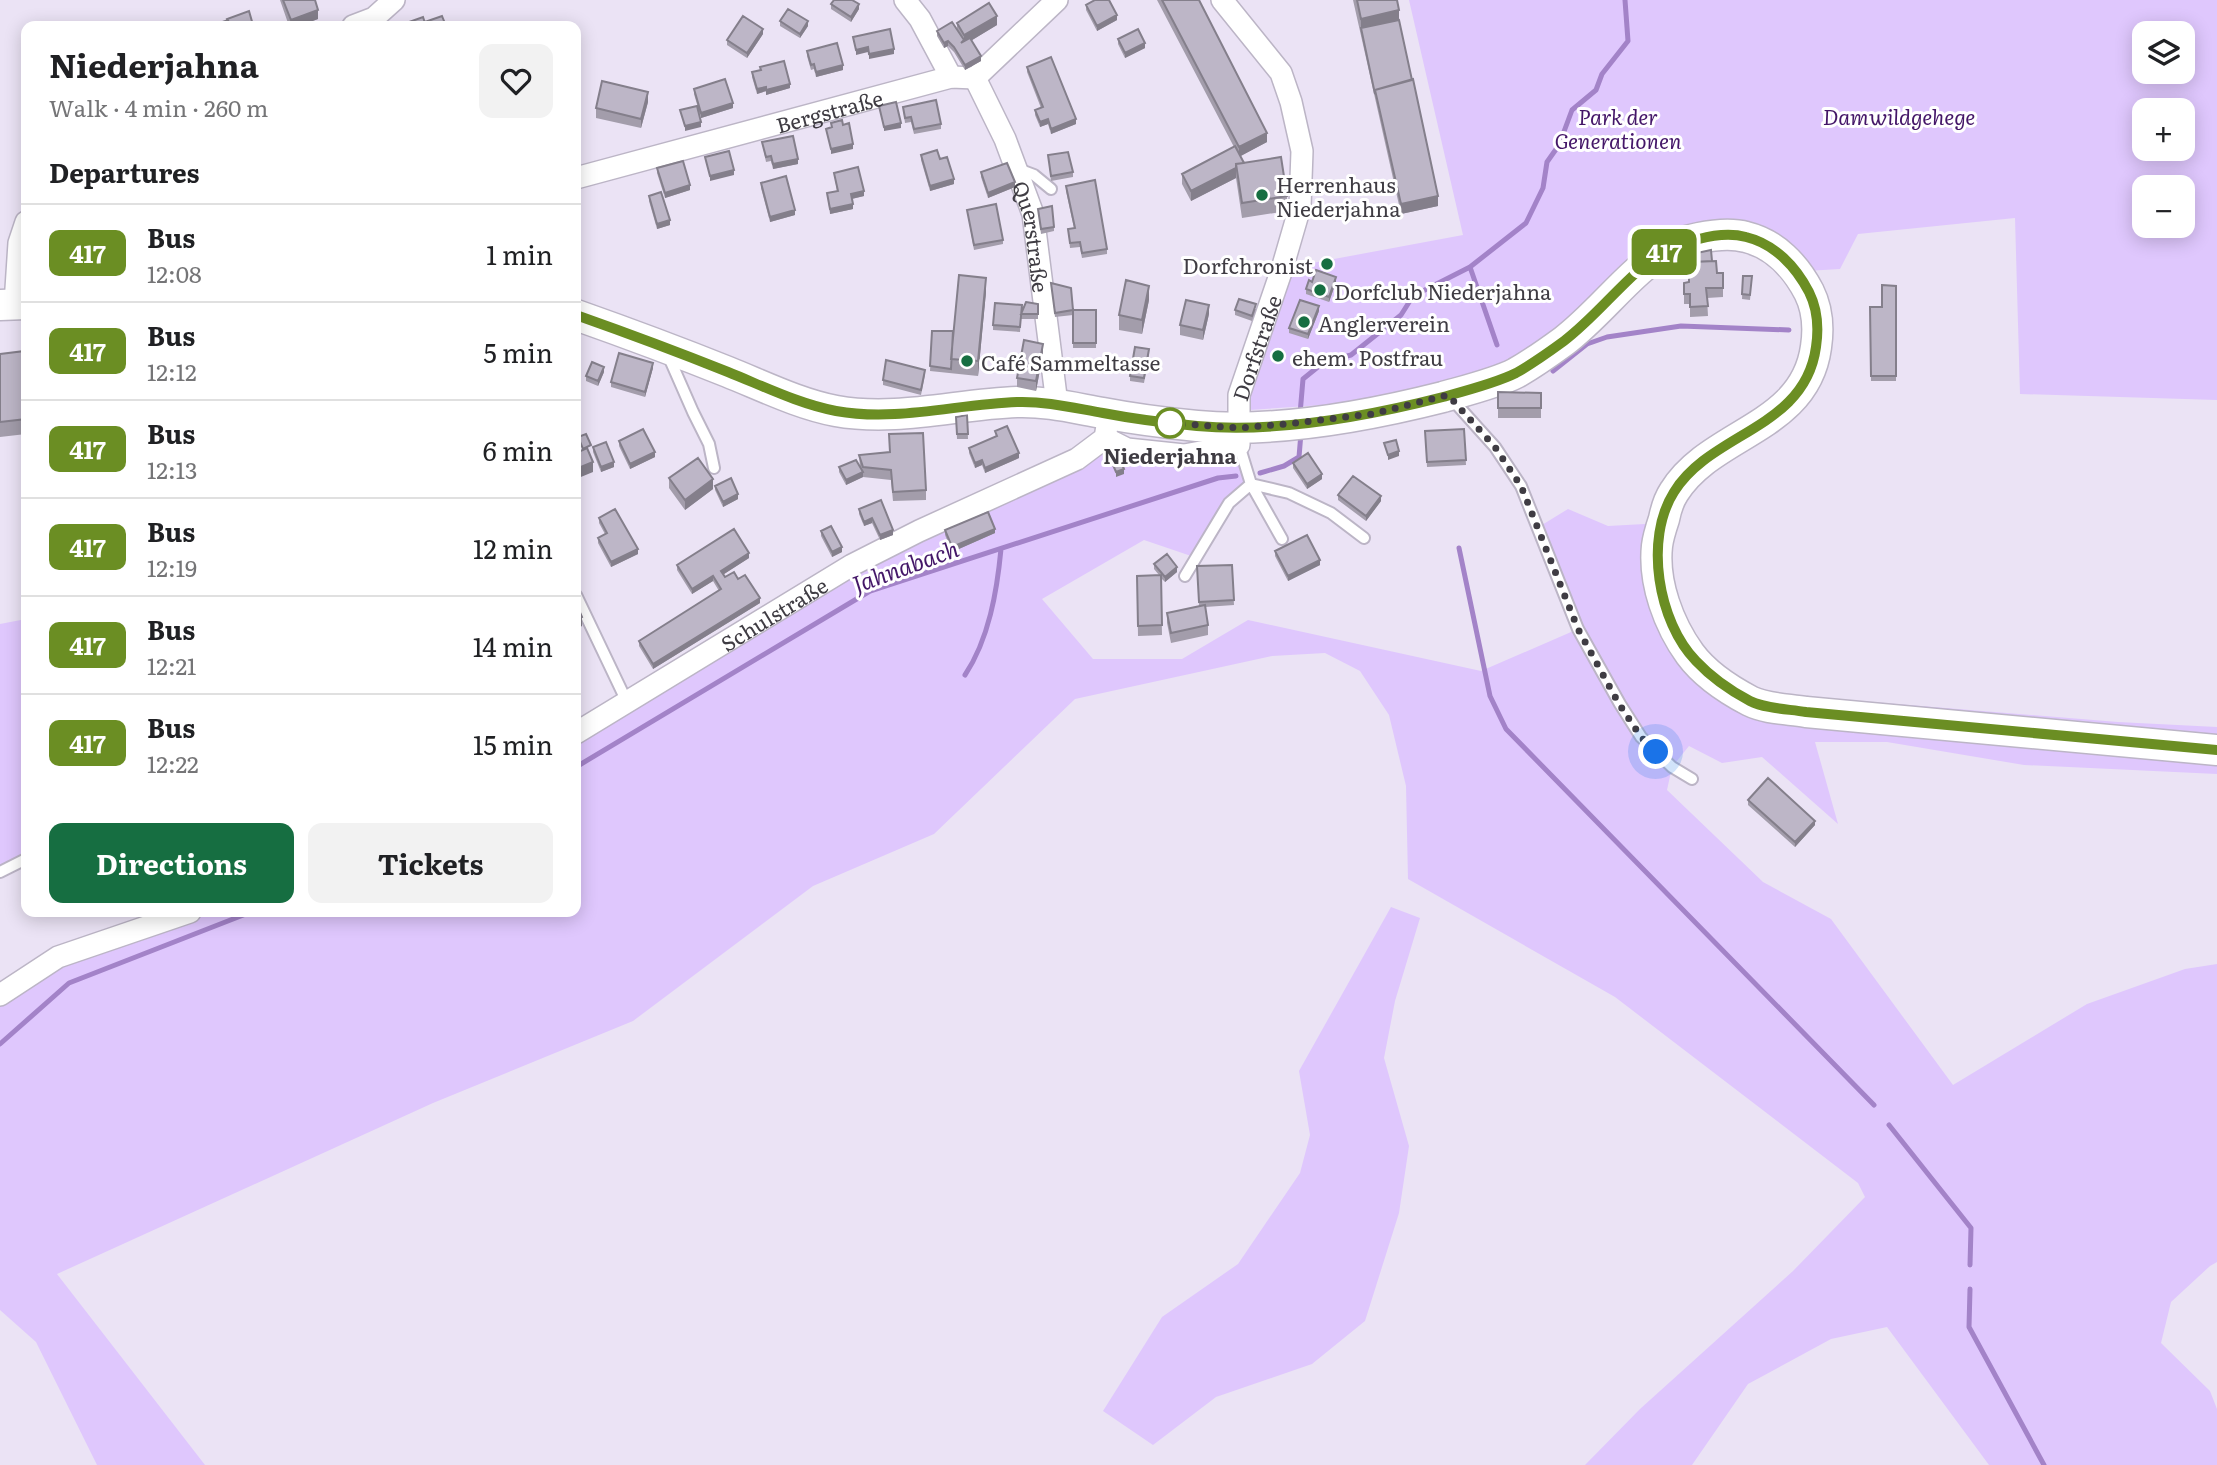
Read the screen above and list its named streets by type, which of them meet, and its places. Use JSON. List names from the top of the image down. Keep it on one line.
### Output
{"streets":{"street":["Bergstraße","Querstraße","Dorfstraße","Schulstraße"]},"crossings":[["Bergstraße","Querstraße"]],"water":["Jahnabach"],"parks":["Park der Generationen","Damwildgehege"],"places":["Herrenhaus Niederjahna","Dorfchronist","Dorfclub Niederjahna","Anglerverein","ehem. Postfrau","Café Sammeltasse","Niederjahna"],"lines":["bus line 417"],"page":{"on_map":"417","map_buttons":["+","−"],"heading":[["Niederjahna","Walk · 4 min · 260 m"],"Departures"],"list":[{"mark":"417","name":"Bus","note":"12:08","value":"1 min"},{"mark":"417","name":"Bus","note":"12:12","value":"5 min"},{"mark":"417","name":"Bus","note":"12:13","value":"6 min"},{"mark":"417","name":"Bus","note":"12:19","value":"12 min"},{"mark":"417","name":"Bus","note":"12:21","value":"14 min"},{"mark":"417","name":"Bus","note":"12:22","value":"15 min"}],"buttons":["Directions","Tickets"]}}
